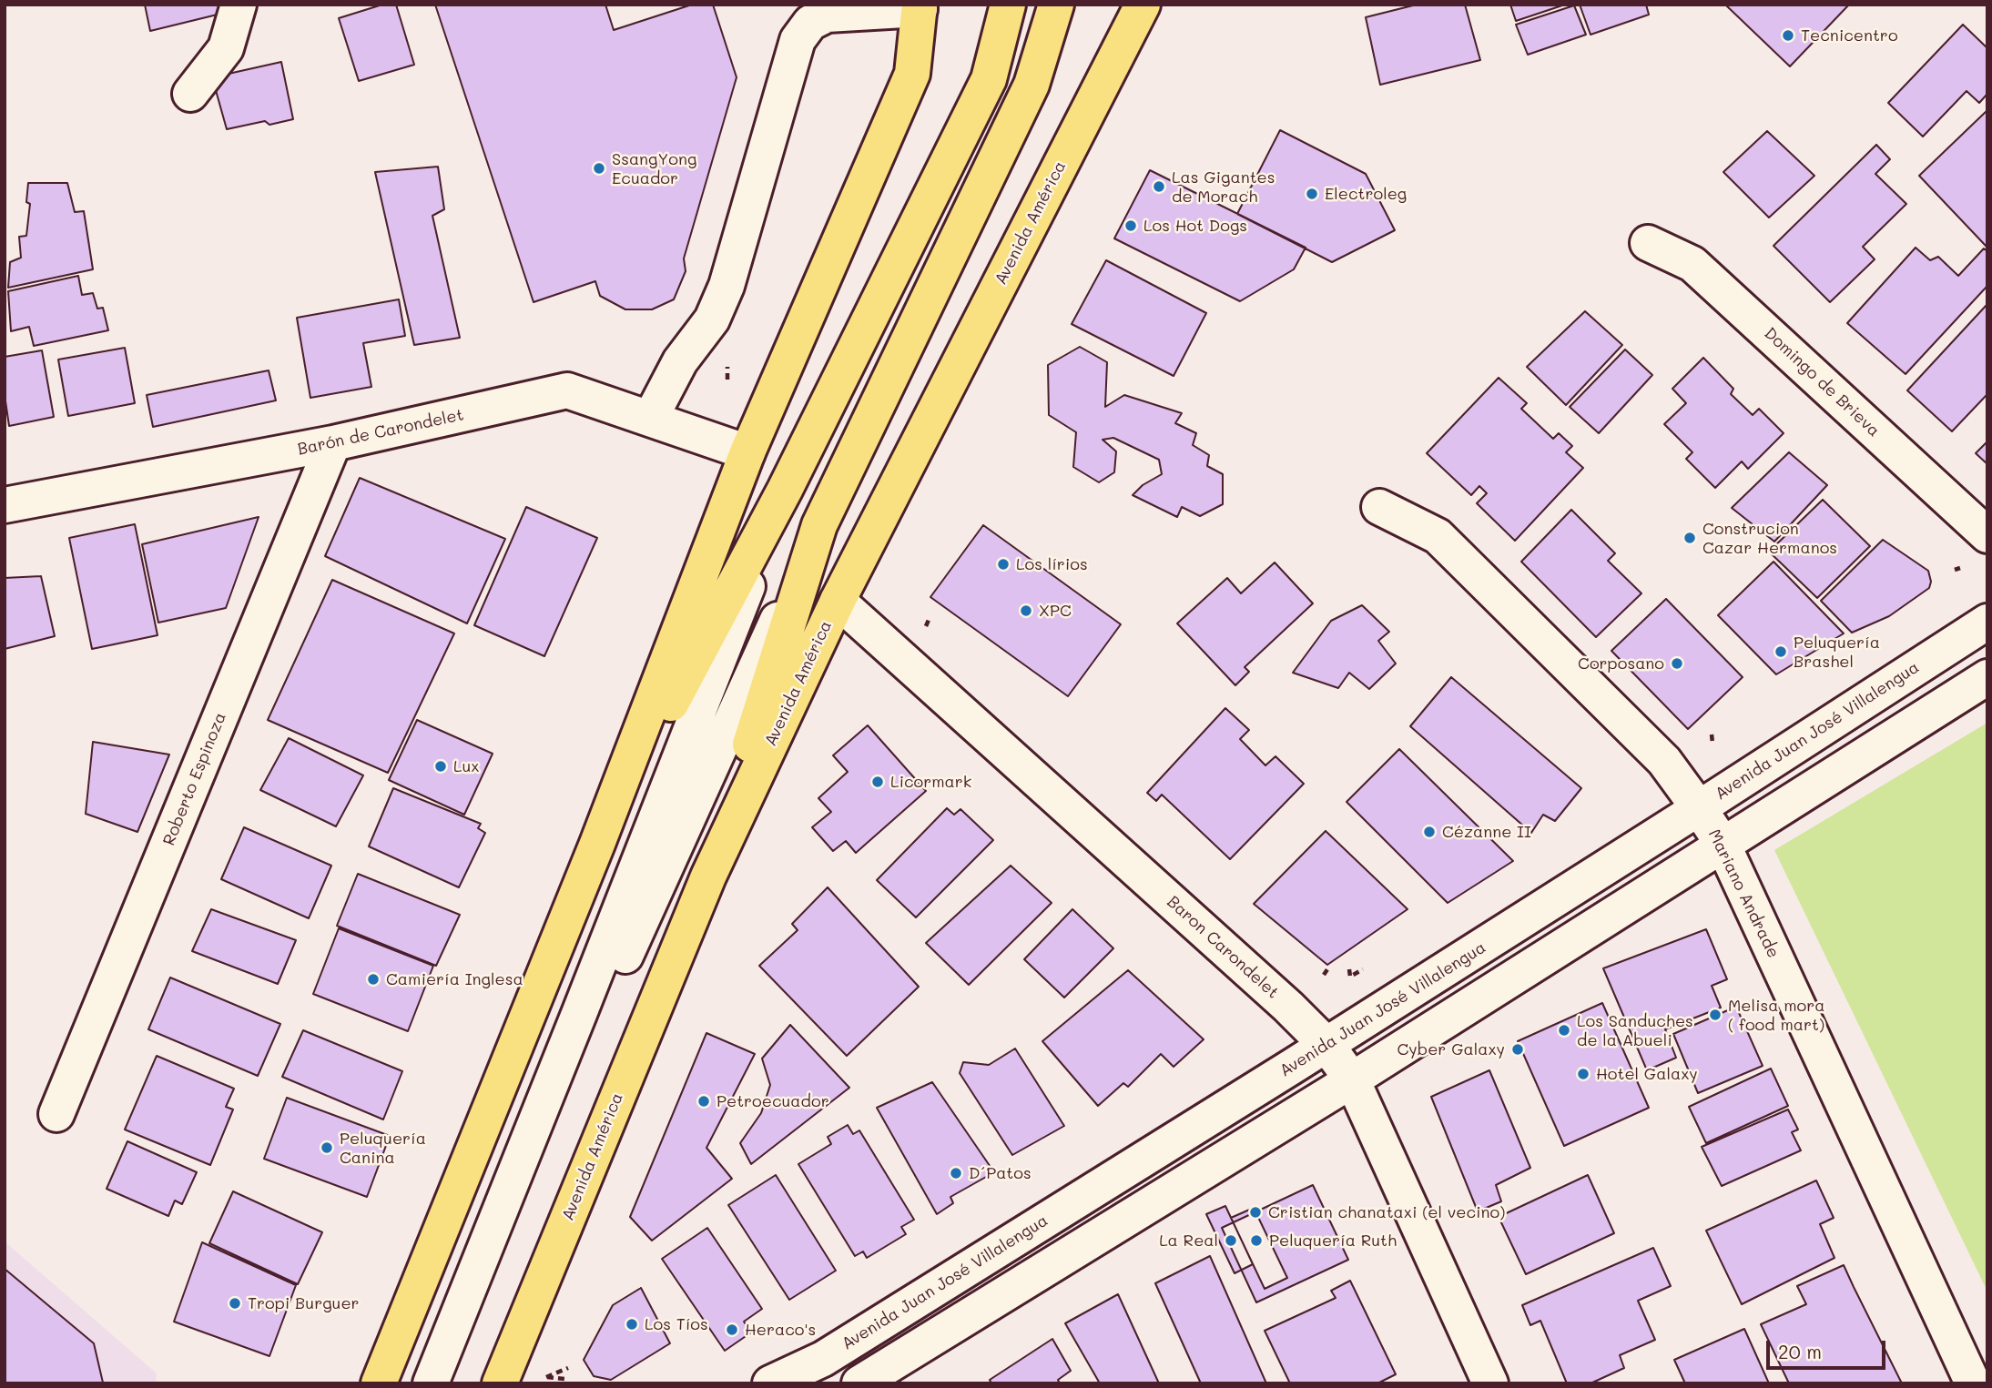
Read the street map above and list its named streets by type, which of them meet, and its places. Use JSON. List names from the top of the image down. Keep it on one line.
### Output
{"streets":{"main road":["Avenida América"],"street":["Domingo de Brieva","Barón de Carondelet","Avenida Juan José Villalengua","Roberto Espinoza","Mariano Andrade","Baron Carondelet"]},"crossings":[["Avenida América","Baron Carondelet"],["Barón de Carondelet","Roberto Espinoza"],["Avenida Juan José Villalengua","Mariano Andrade"],["Avenida Juan José Villalengua","Baron Carondelet"]],"places":["Tecnicentro","SsangYong Ecuador","Las Gigantes de Morach","Electroleg","Los Hot Dogs","Construcion Cazar Hermanos","Los lírios","XPC","Peluquería Brashel","Corposano","Lux","Licormark","Cézanne II","Camiería Inglesa","Melisa mora ( food mart)","Los Sanduches de la Abueli","Cyber Galaxy","Hotel Galaxy","Petroecuador","Peluquería Canina","D´Patos","Cristian chanataxi (el vecino)","La Real","Peluquería Ruth","Tropi Burguer","Los Tíos","Heraco's"],"scale_bar":"20 m"}
